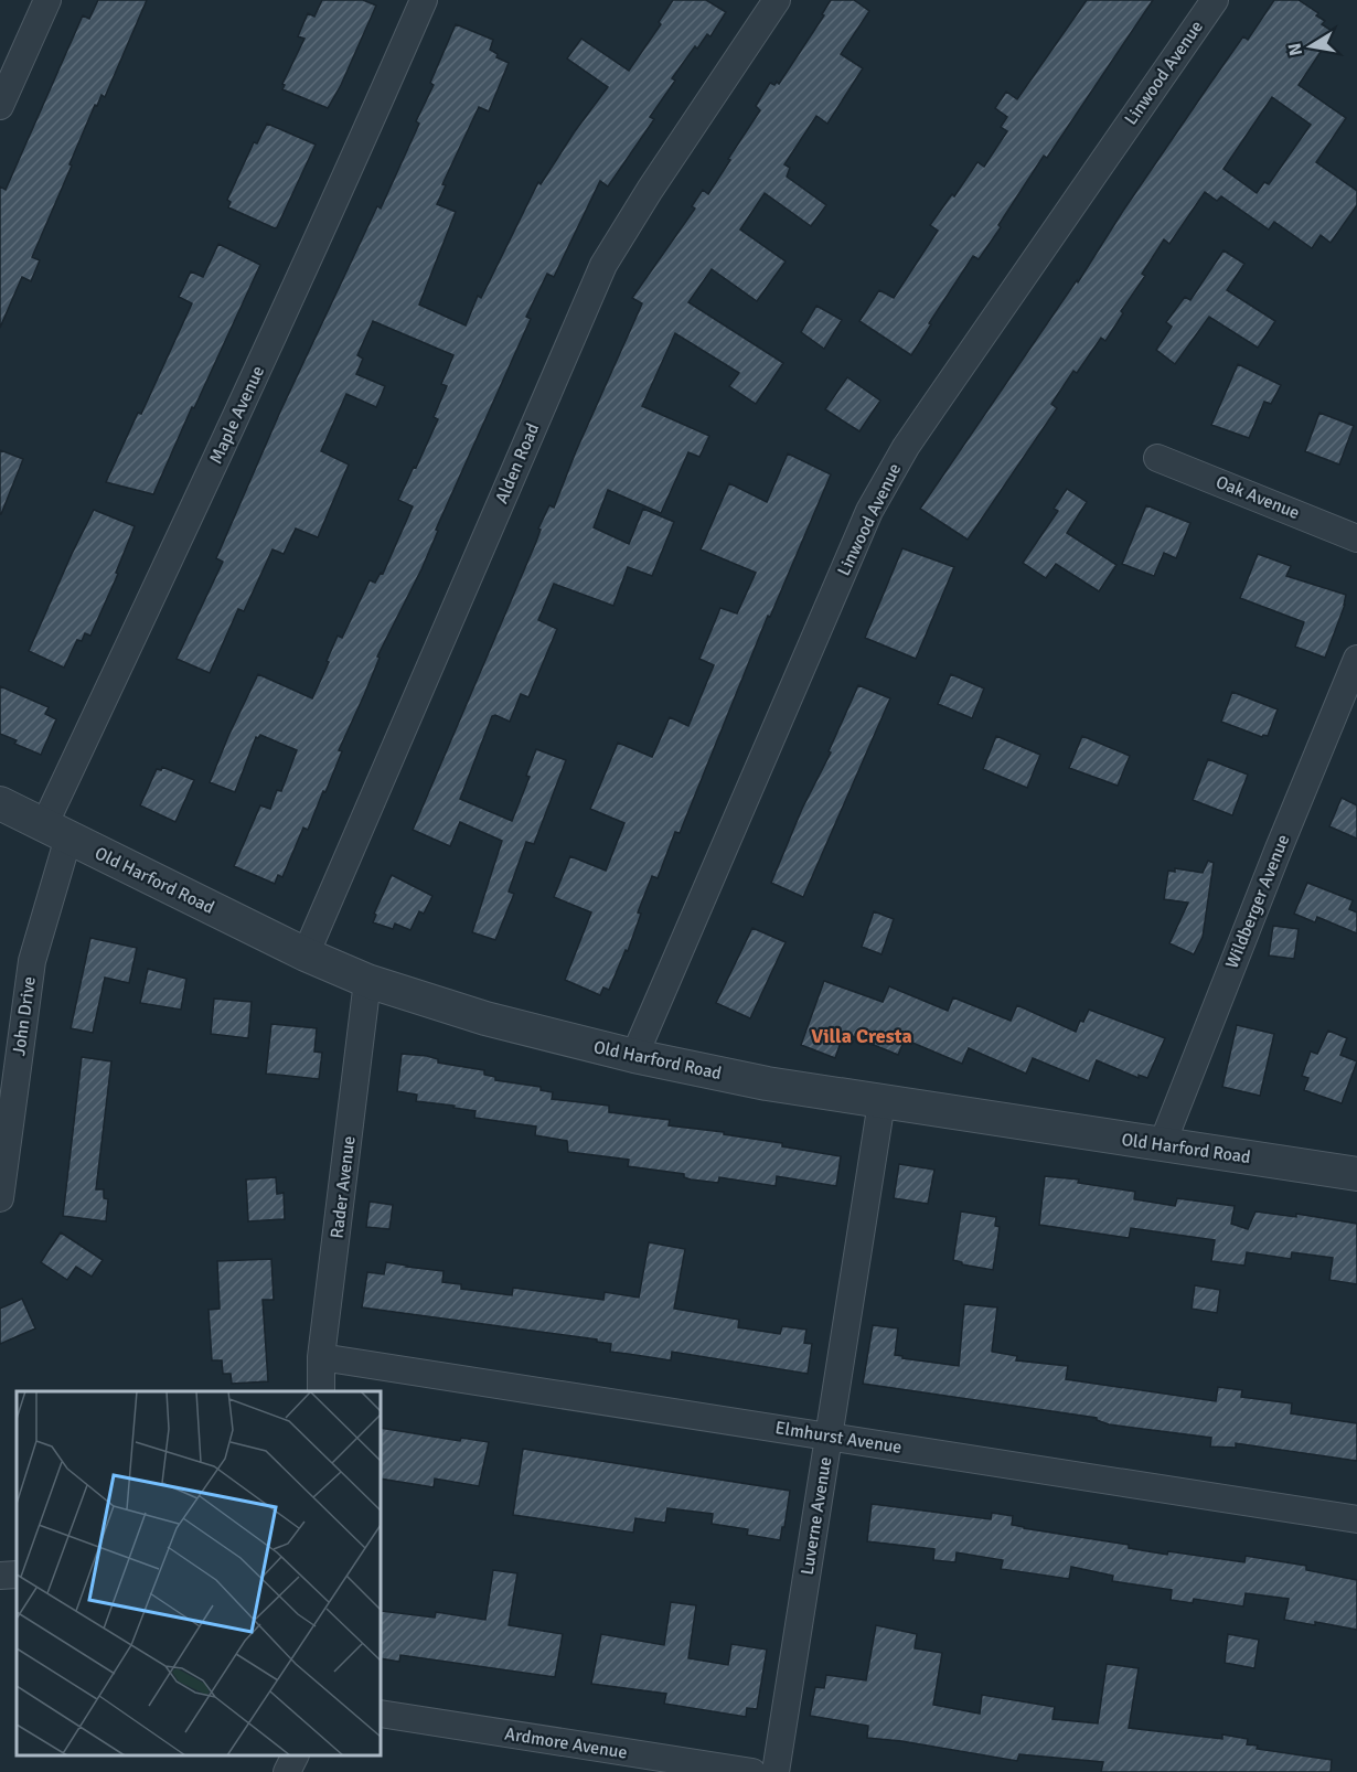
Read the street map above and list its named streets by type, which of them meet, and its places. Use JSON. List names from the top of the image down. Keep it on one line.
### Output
{"streets":{"street":["Linwood Avenue","Maple Avenue","Alden Road","Oak Avenue","Old Harford Road","Wildberger Avenue","John Drive","Rader Avenue","Elmhurst Avenue","Luverne Avenue","Ardmore Avenue"]},"crossings":[["Linwood Avenue","Old Harford Road"],["Maple Avenue","Old Harford Road"],["Maple Avenue","John Drive"],["Alden Road","Old Harford Road"],["Old Harford Road","Wildberger Avenue"],["Old Harford Road","John Drive"],["Old Harford Road","Rader Avenue"],["Old Harford Road","Luverne Avenue"],["Rader Avenue","Elmhurst Avenue"],["Elmhurst Avenue","Luverne Avenue"]],"districts":["Villa Cresta"],"north":"left"}
